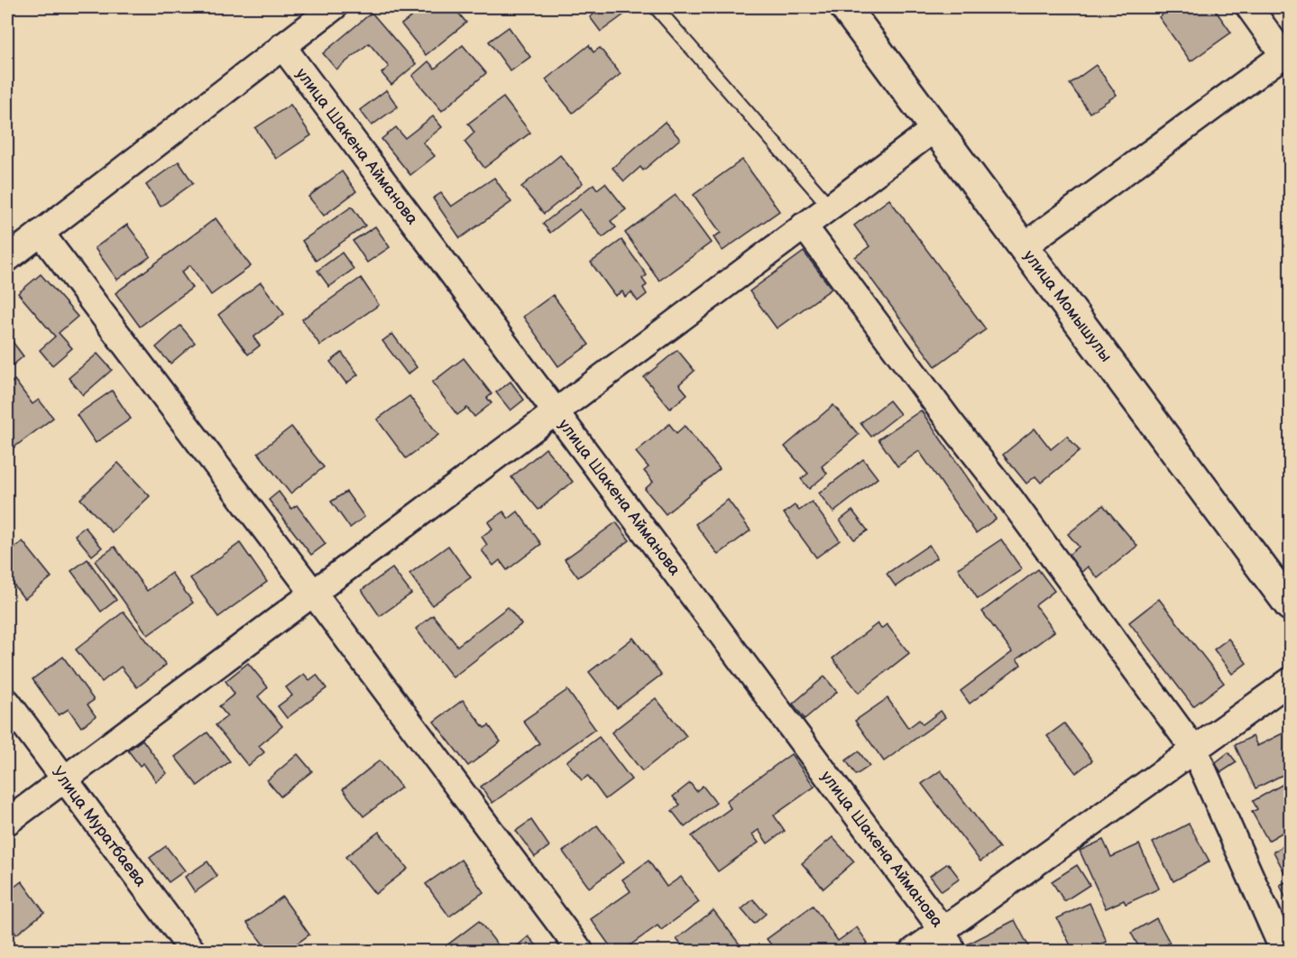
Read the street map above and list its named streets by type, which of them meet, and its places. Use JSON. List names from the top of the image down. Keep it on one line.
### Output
{"streets":{"street":["улица Шакена Айманова","улица Момышулы","Улица Муратбаева"]}}
